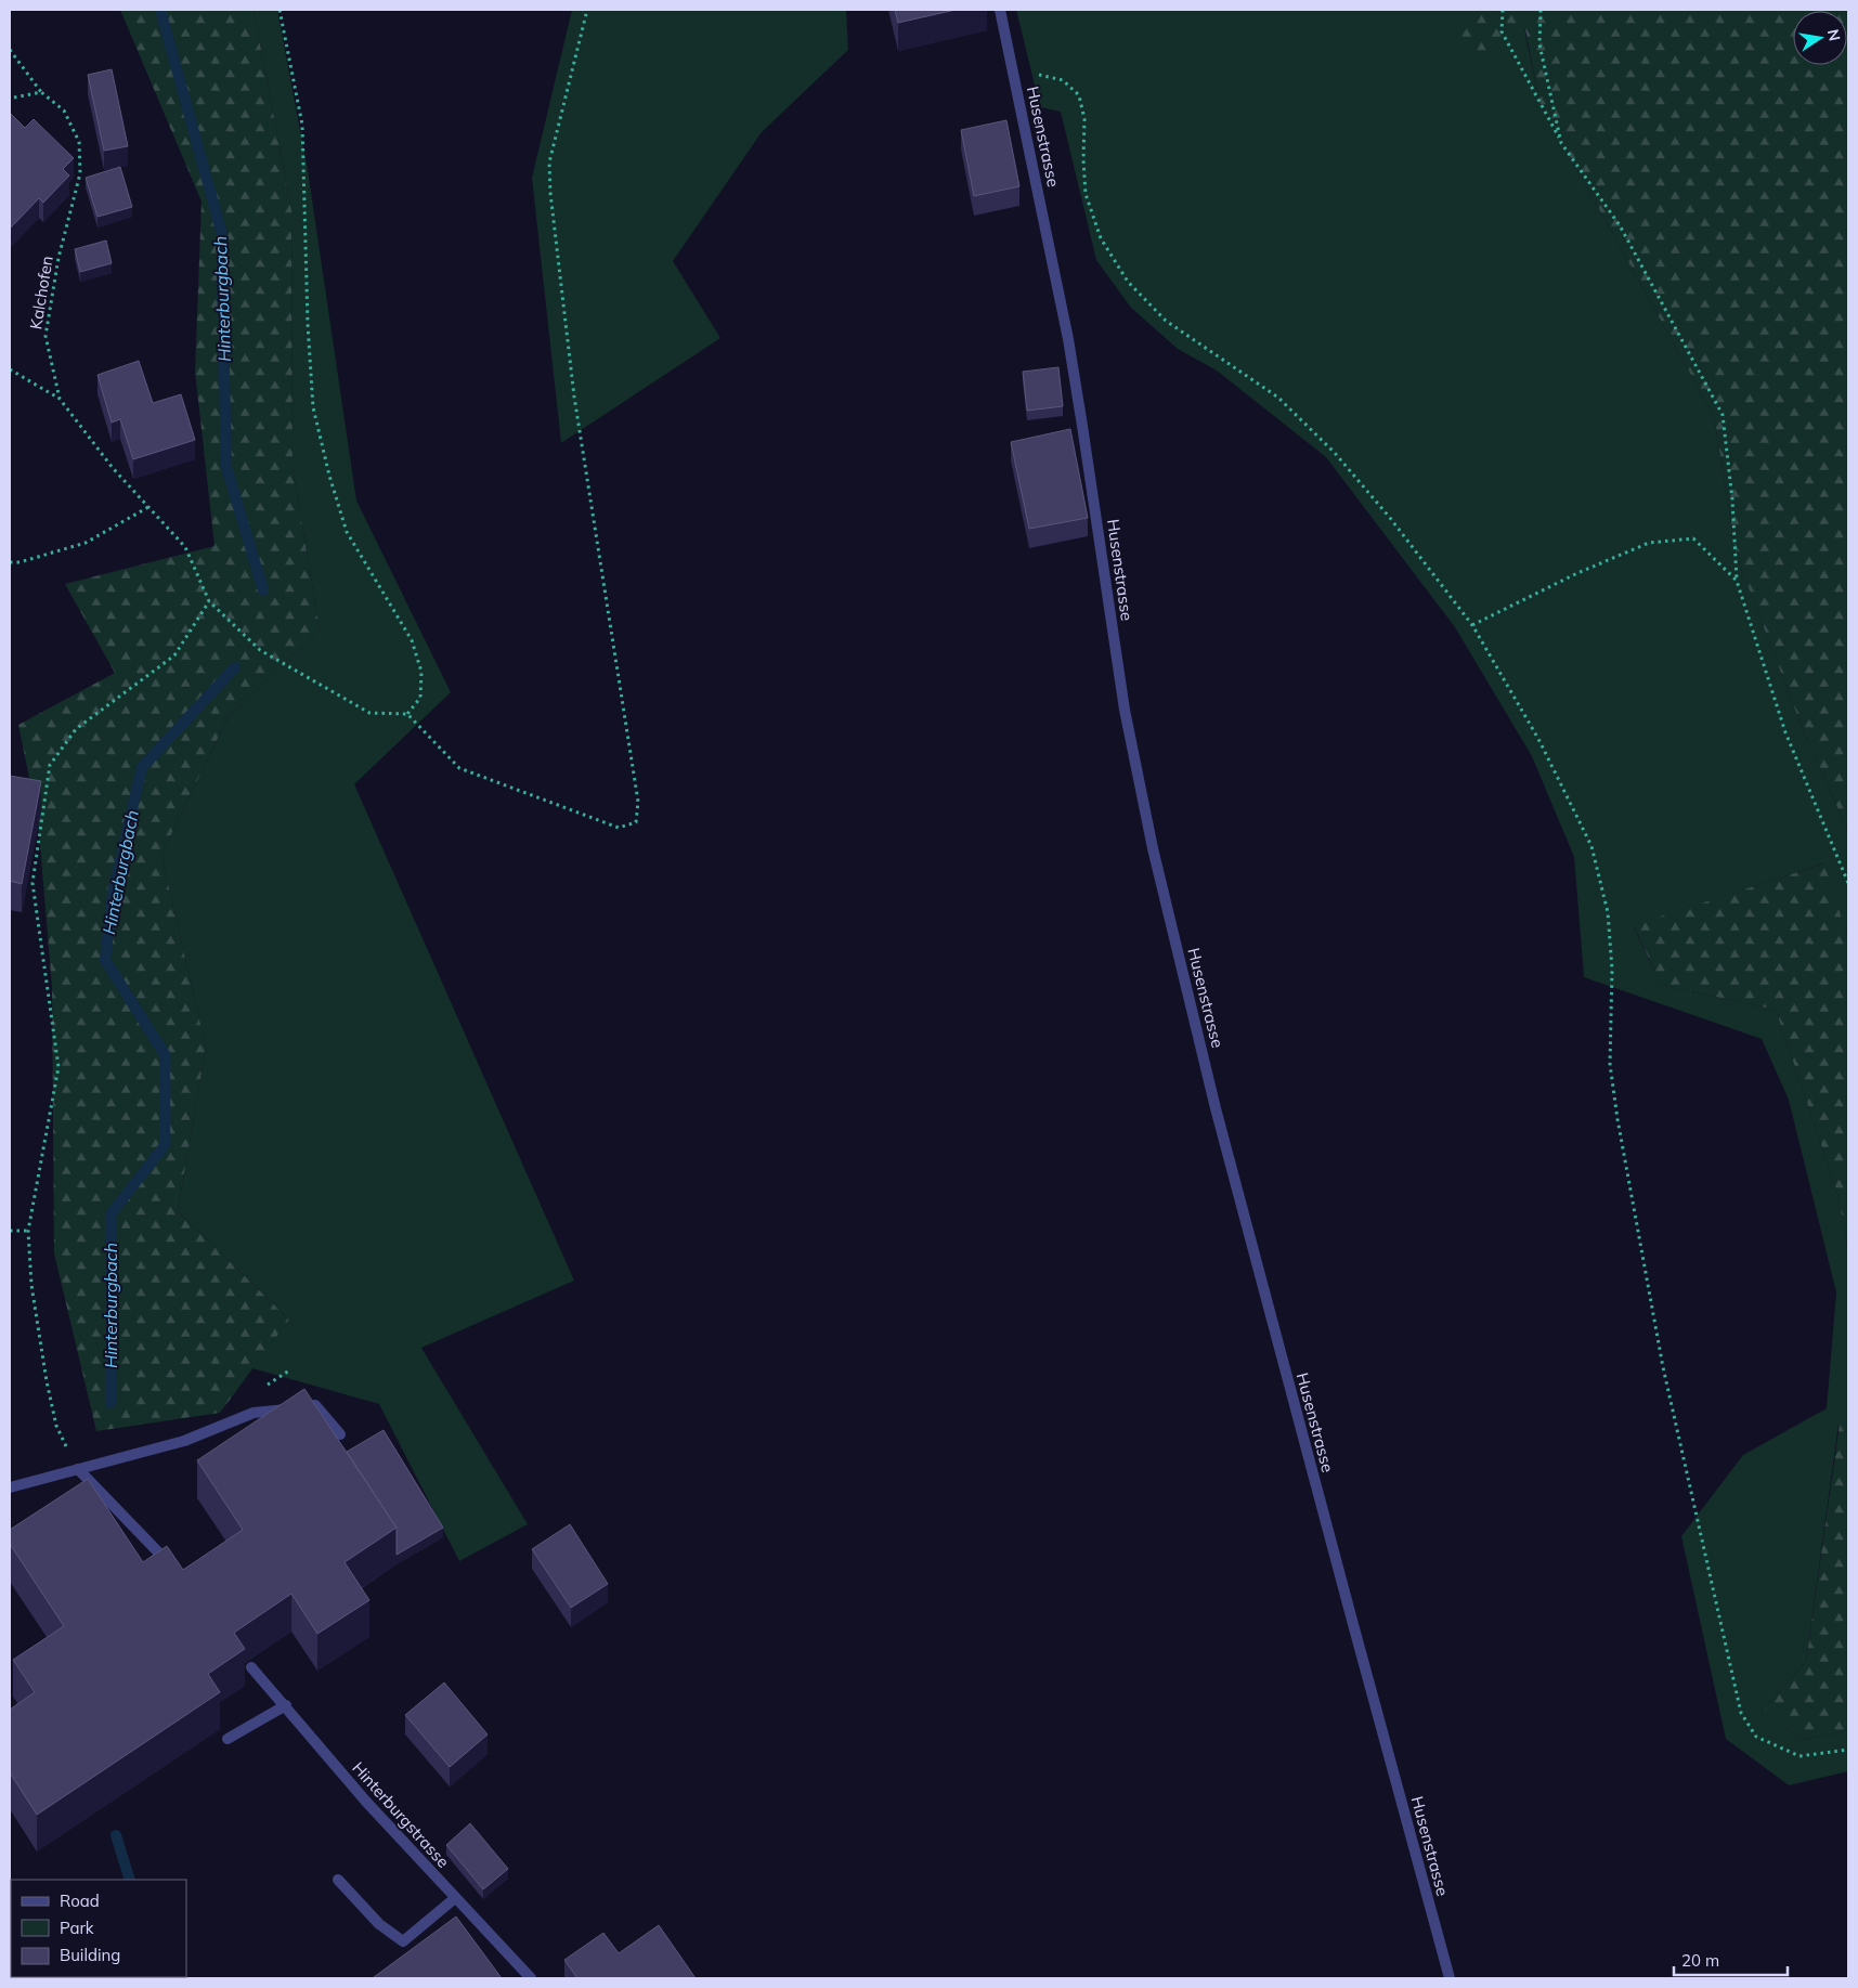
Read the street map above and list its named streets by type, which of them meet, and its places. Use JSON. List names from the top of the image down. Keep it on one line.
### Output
{"streets":{"street":["Husenstrasse","Hinterburgstrasse"],"path":["Kalchofen"]},"water":["Hinterburgbach"],"legend":["Road","Park","Building"],"scale_bar":"20 m","north":"right"}
